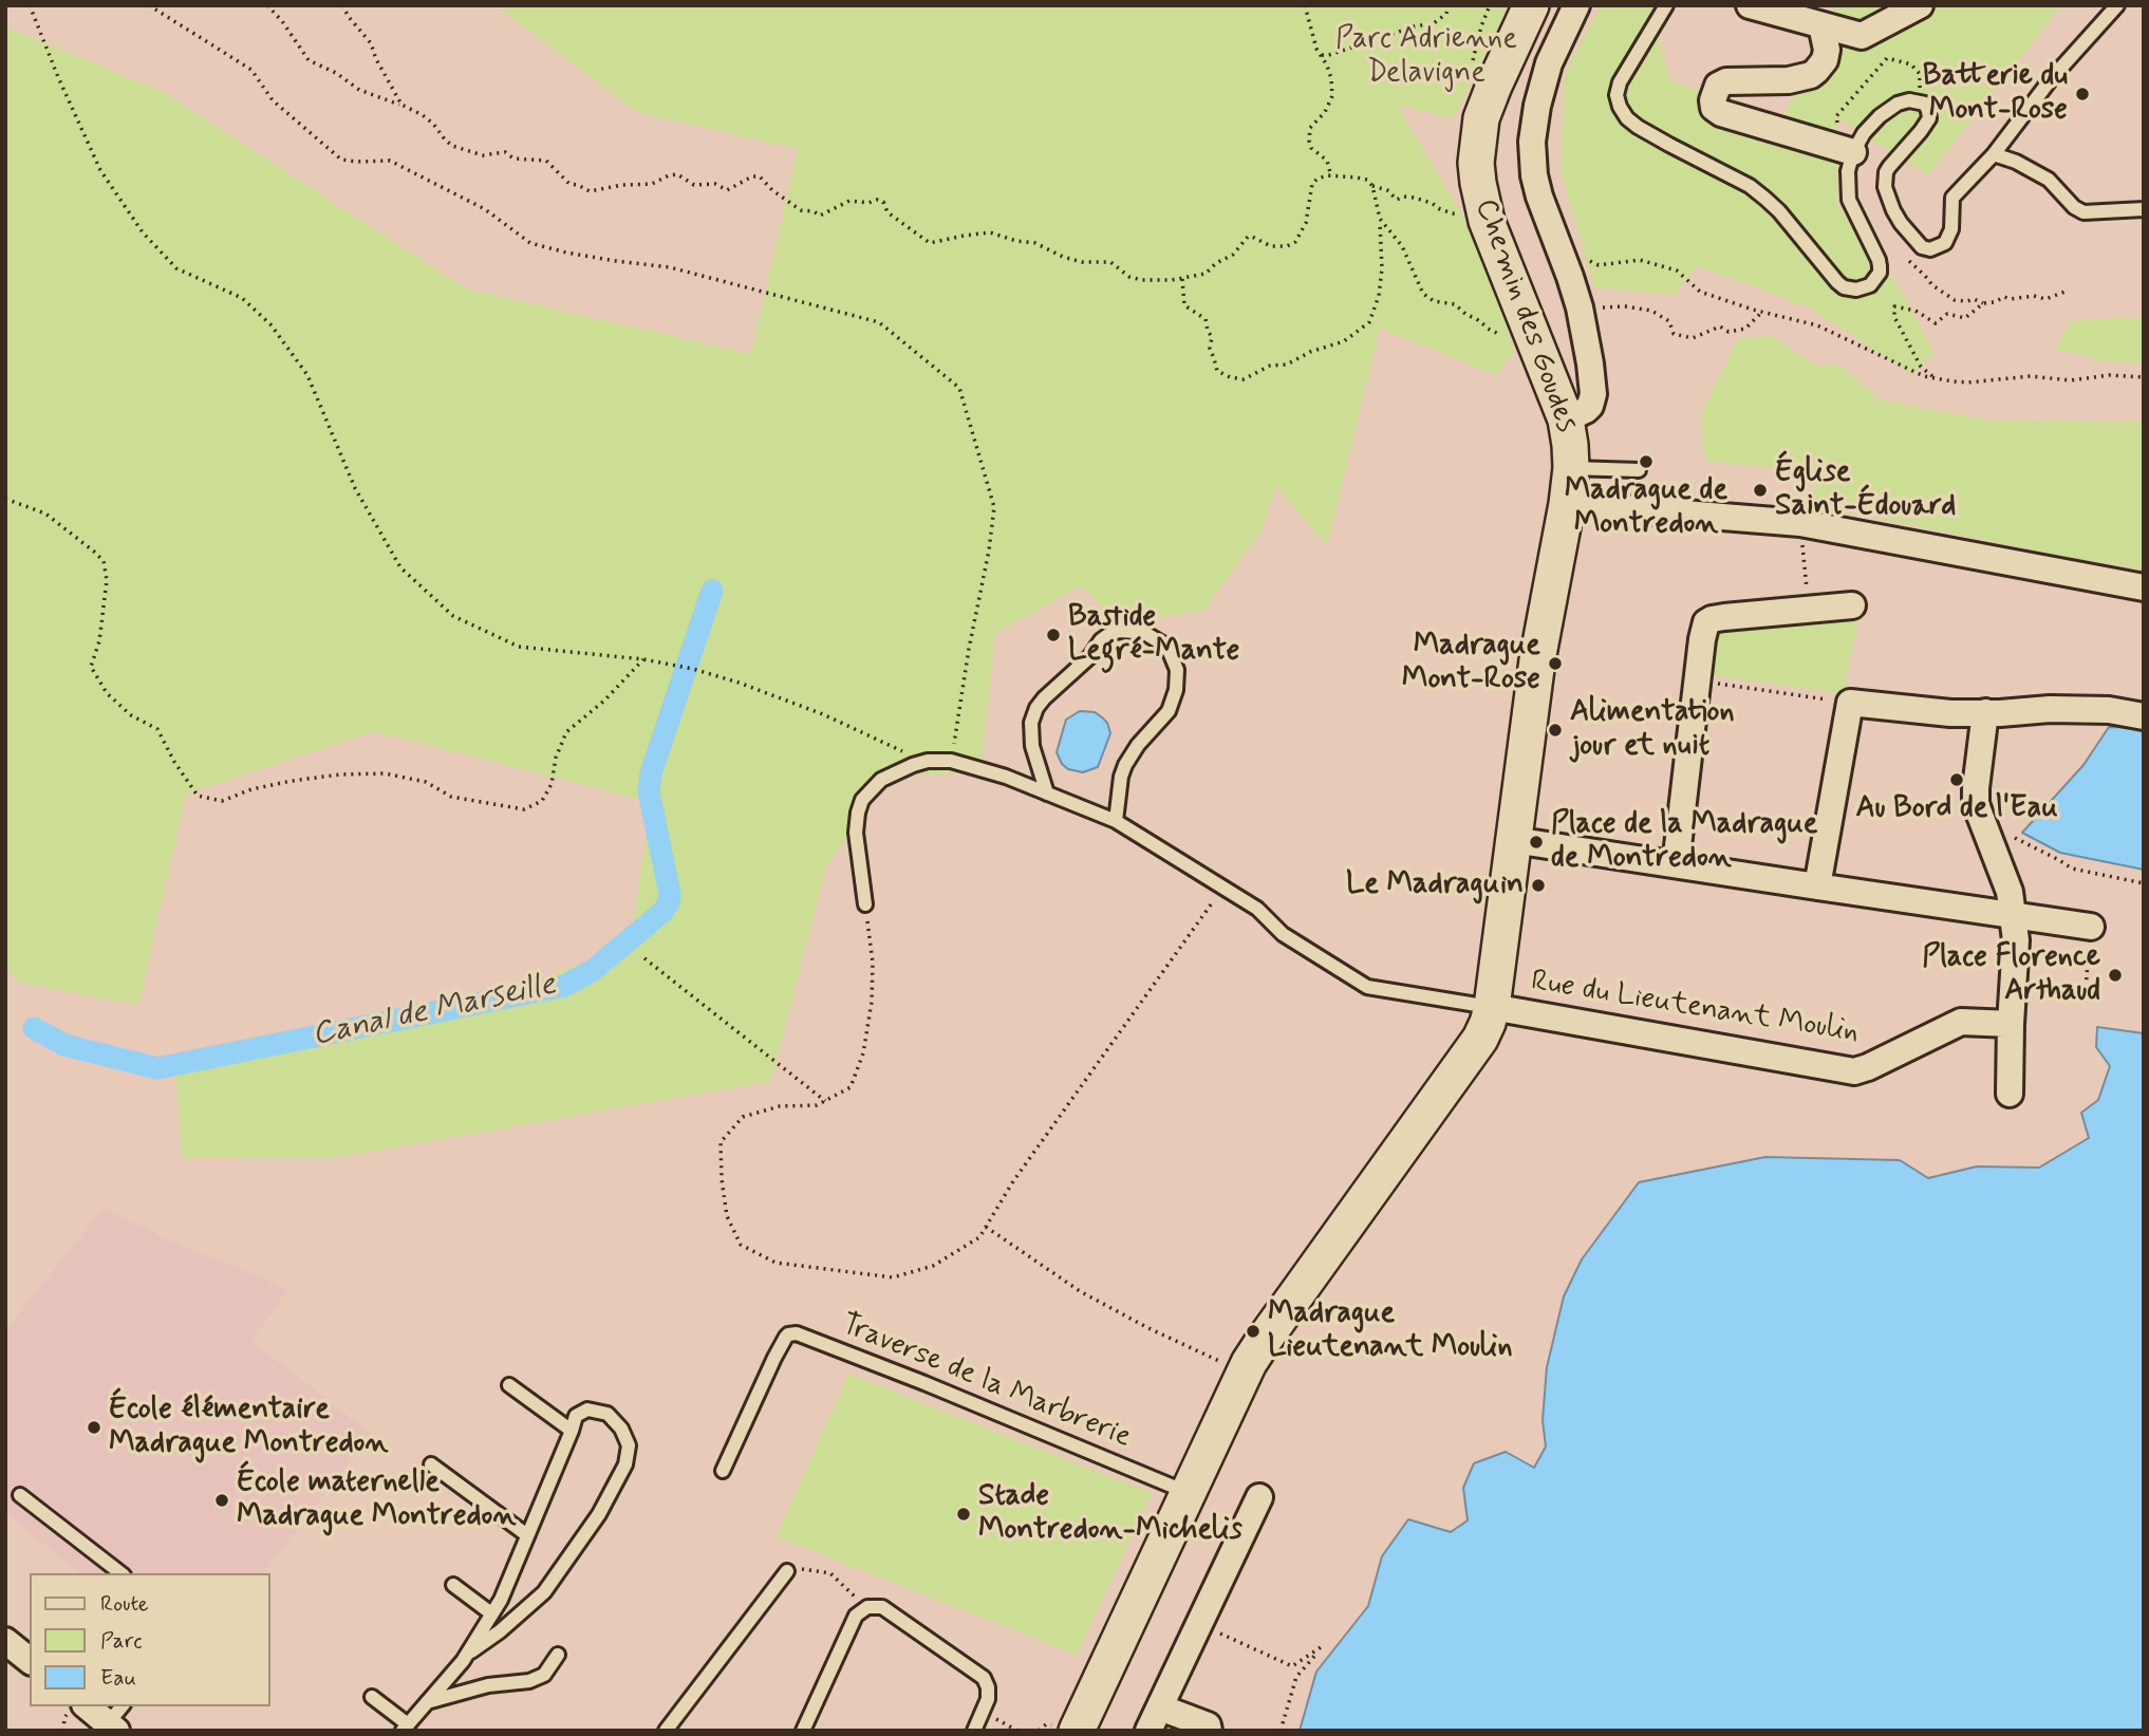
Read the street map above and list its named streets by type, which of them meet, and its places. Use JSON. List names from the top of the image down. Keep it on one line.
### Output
{"streets":{"street":["Chemin des Goudes","Rue du Lieutenant Moulin"],"lane":["Traverse de la Marbrerie"]},"crossings":[["Chemin des Goudes","Rue du Lieutenant Moulin"],["Chemin des Goudes","Traverse de la Marbrerie"]],"water":["Canal de Marseille"],"parks":["Parc Adrienne Delavigne"],"places":["Batterie du Mont-Rose","Madrague de Montredon","Église Saint-Édouard","Bastide Legré-Mante","Madrague Mont-Rose","Alimentation jour et nuit","Au Bord de l'Eau","Place de la Madrague de Montredon","Le Madraguin","Place Florence Arthaud","Madrague Lieutenant Moulin","École élémentaire Madrague Montredon","École maternelle Madrague Montredon","Stade Montredon-Michelis"],"legend":["Route","Parc","Eau"]}
